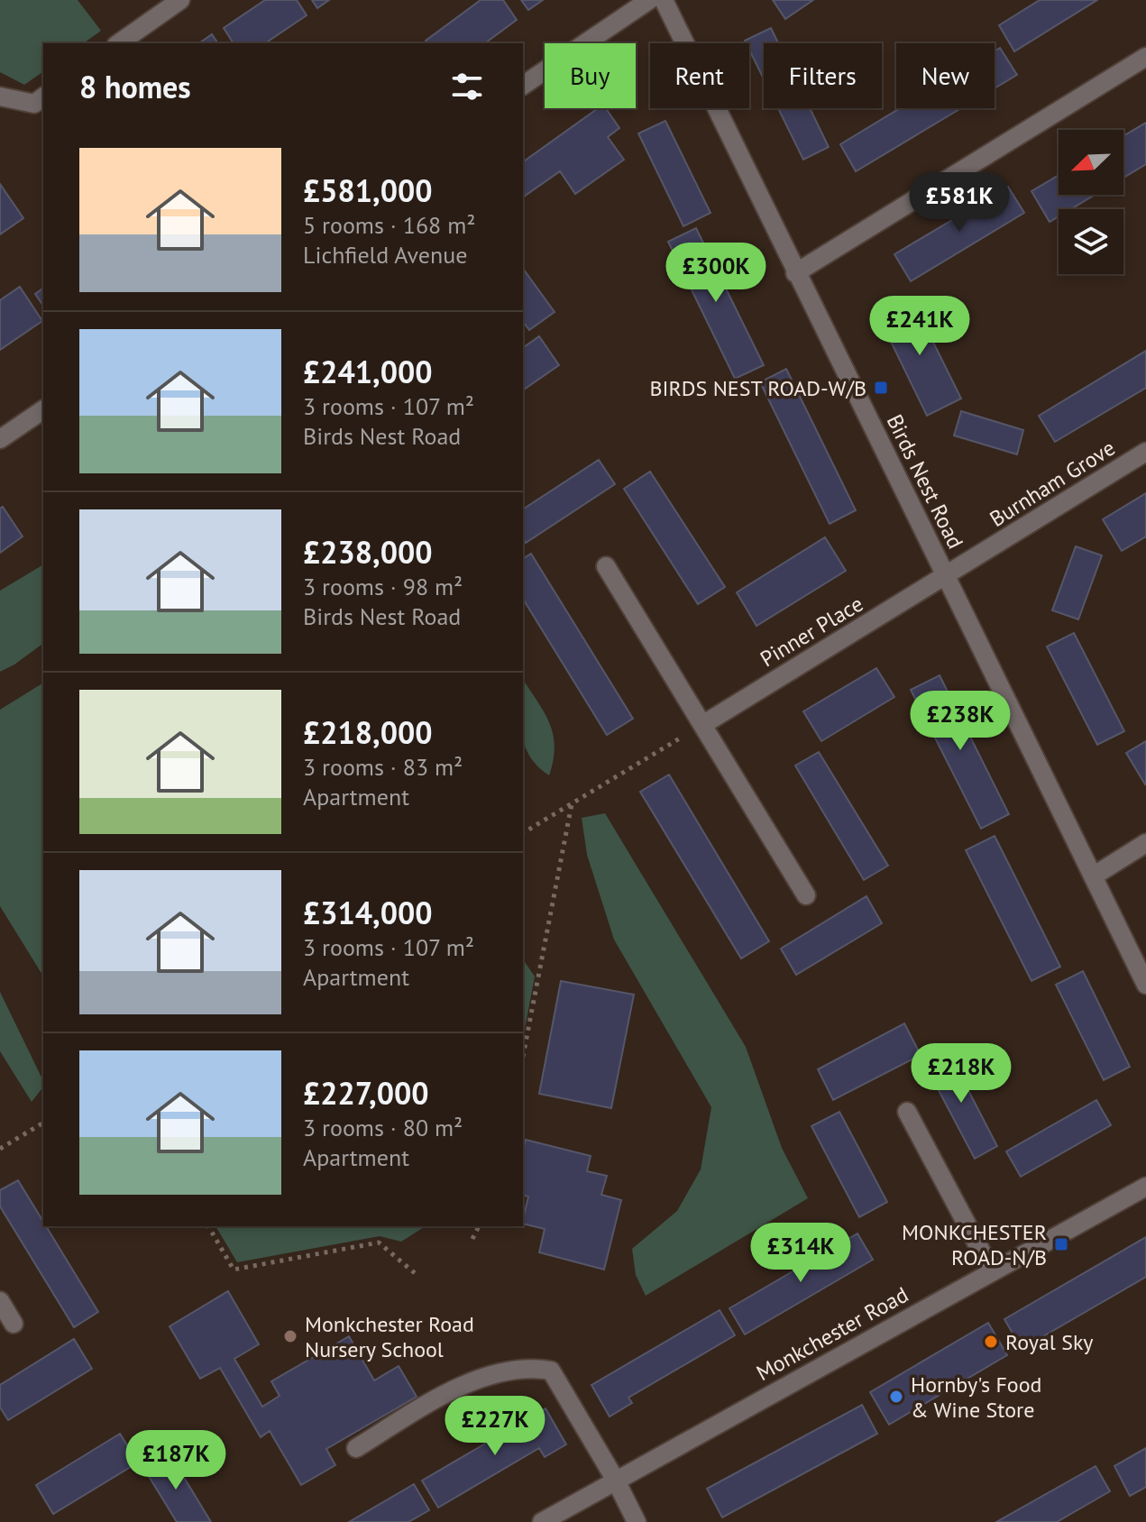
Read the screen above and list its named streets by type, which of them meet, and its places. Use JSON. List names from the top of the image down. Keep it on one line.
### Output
{"streets":{"street":["Birds Nest Road","Burnham Grove","Pinner Place","Monkchester Road"]},"crossings":[["Birds Nest Road","Burnham Grove"],["Birds Nest Road","Pinner Place"],["Burnham Grove","Pinner Place"]],"places":{"transit":["BIRDS NEST ROAD-W/B","MONKCHESTER ROAD-N/B"],"other":["Monkchester Road Nursery School","Royal Sky","Hornby's Food & Wine Store"]},"north":"bottom left","page":{"chip":["Buy","Rent","Filters","New"],"heading":"8 homes","list":[{"name":"£581,000","note":"5 rooms · 168 m² · Lichfield Avenue"},{"name":"£241,000","note":"3 rooms · 107 m² · Birds Nest Road"},{"name":"£238,000","note":"3 rooms · 98 m² · Birds Nest Road"},{"name":"£218,000","note":"3 rooms · 83 m² · Apartment"},{"name":"£314,000","note":"3 rooms · 107 m² · Apartment"},{"name":"£227,000","note":"3 rooms · 80 m² · Apartment"}],"price":["£581K","£300K","£241K","£238K","£218K","£314K","£227K","£187K"]}}
